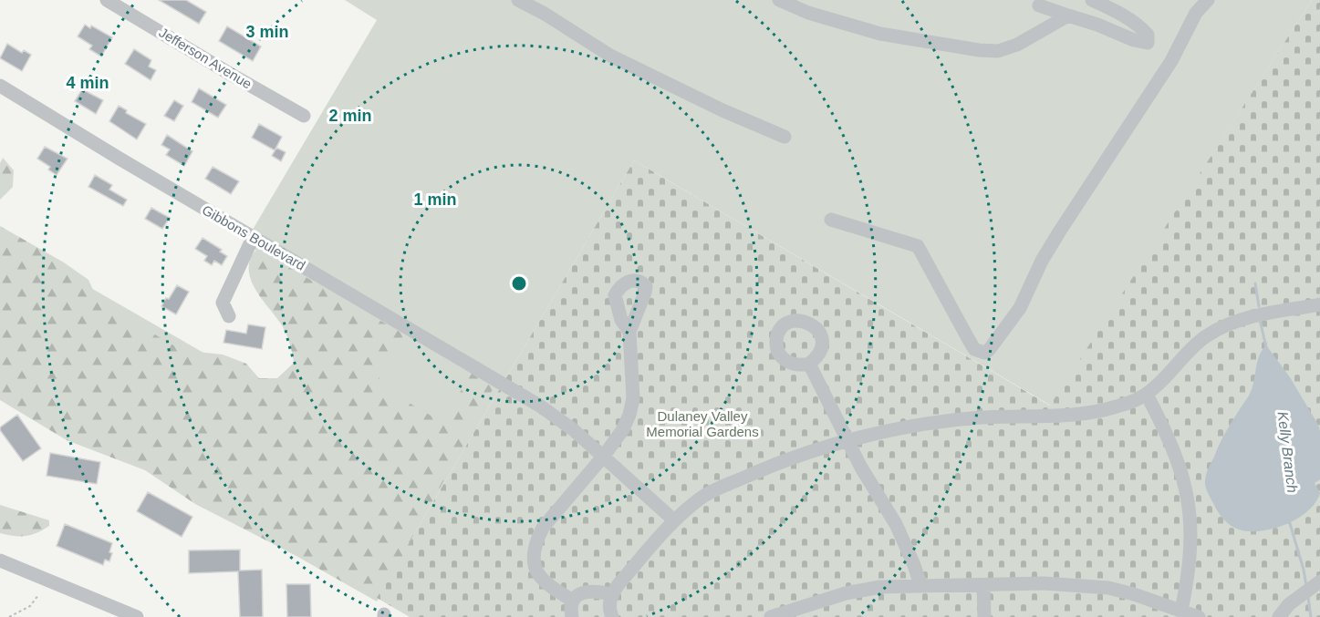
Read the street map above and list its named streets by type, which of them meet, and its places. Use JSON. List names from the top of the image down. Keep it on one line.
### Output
{"streets":{"street":["Jefferson Avenue","Gibbons Boulevard"]},"water":["Kelly Branch"],"parks":["Dulaney Valley Memorial Gardens"],"rings":["3 min","4 min","2 min","1 min"]}
